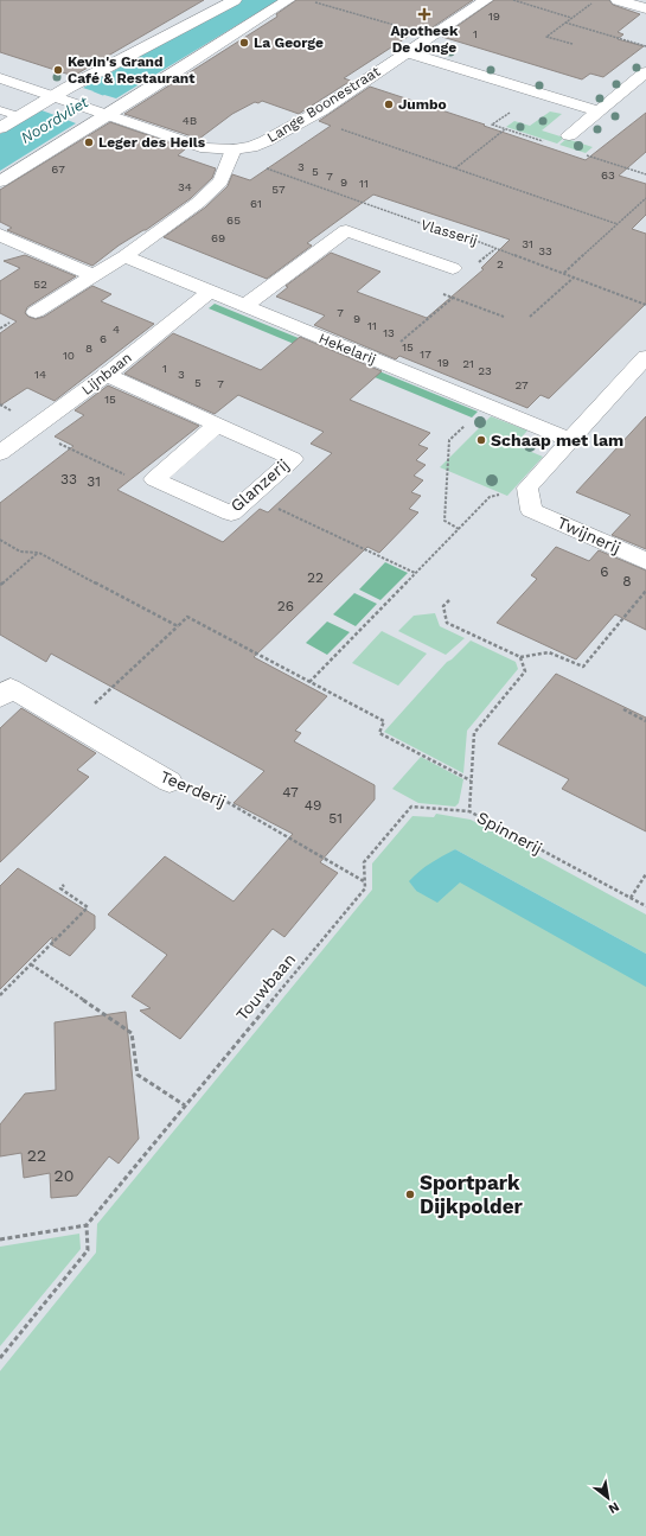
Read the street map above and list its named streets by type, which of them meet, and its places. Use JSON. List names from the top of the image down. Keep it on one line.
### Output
{"streets":{"street":["Lange Boonestraat","Vlasserij","Hekelarij","Lijnbaan","Glanzerij","Twijnerij","Teerderij"],"path":["Spinnerij","Touwbaan"]},"crossings":[["Vlasserij","Hekelarij"],["Hekelarij","Lijnbaan"],["Lijnbaan","Glanzerij"],["Teerderij","Touwbaan"],["Spinnerij","Touwbaan"]],"water":["Noordvliet"],"places":{"health":["Apotheek De Jonge"],"other":["La George","Kevin's Grand Café & Restaurant","Jumbo","Leger des Heils","Schaap met lam","Sportpark Dijkpolder"]},"house_numbers":["19","1","4B","3","67","5","63","7","9","11","34","57","61","65","69","31","33","2","52","7","9","11","4","13","6","15","8","17","10","19","21","1","23","14","3","5","7","27","15","33","31","6","22","8","26","47","49","51","22","20"],"north":"bottom right"}
